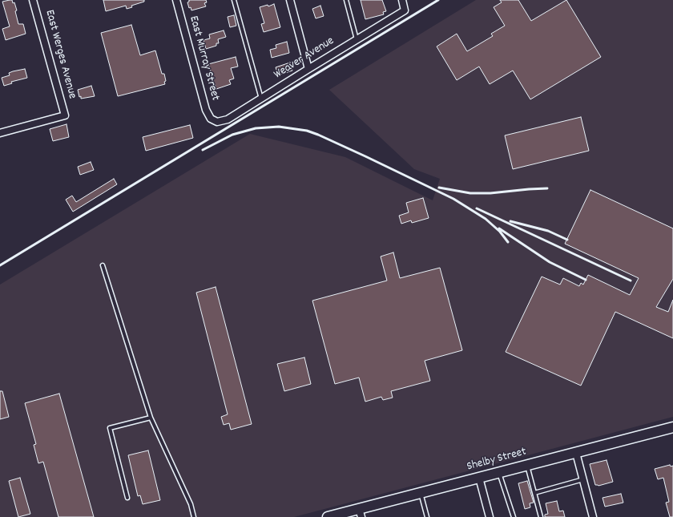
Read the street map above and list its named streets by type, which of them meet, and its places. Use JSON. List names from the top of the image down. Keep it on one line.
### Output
{"streets":{"main road":["Shelby Street"],"street":["East Werges Avenue","East Murray Street","Weaver Avenue"]},"crossings":[["East Murray Street","Weaver Avenue"]]}
